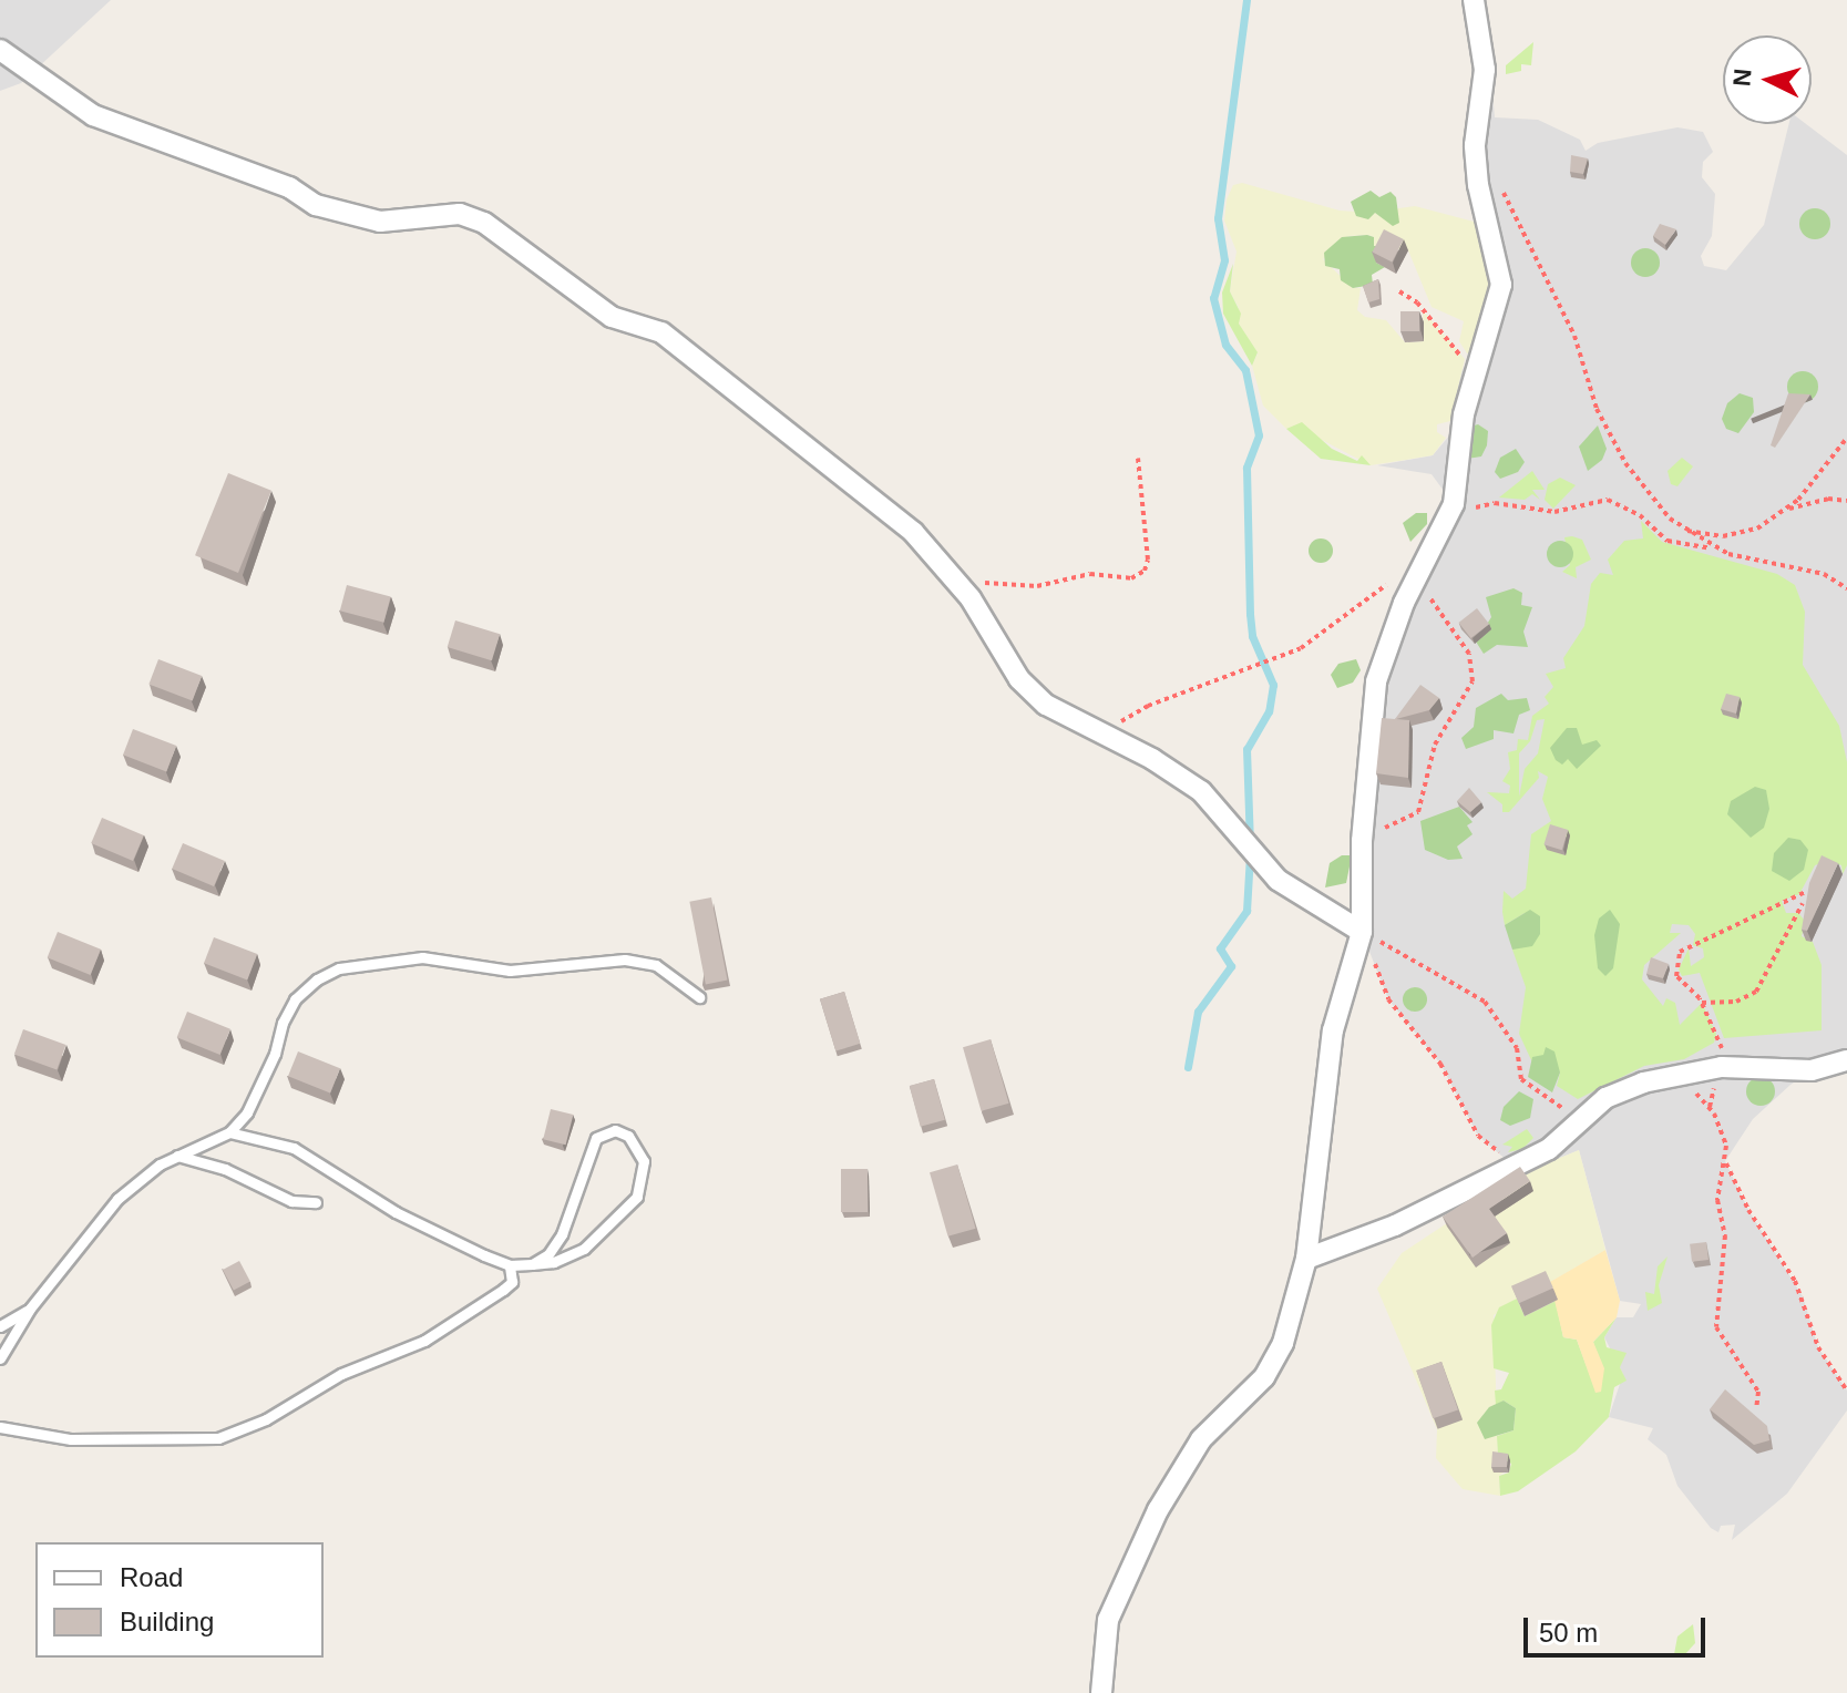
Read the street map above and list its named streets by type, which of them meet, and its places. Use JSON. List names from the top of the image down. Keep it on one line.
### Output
{"legend":["Road","Building"],"scale_bar":"50 m","north":"left"}
